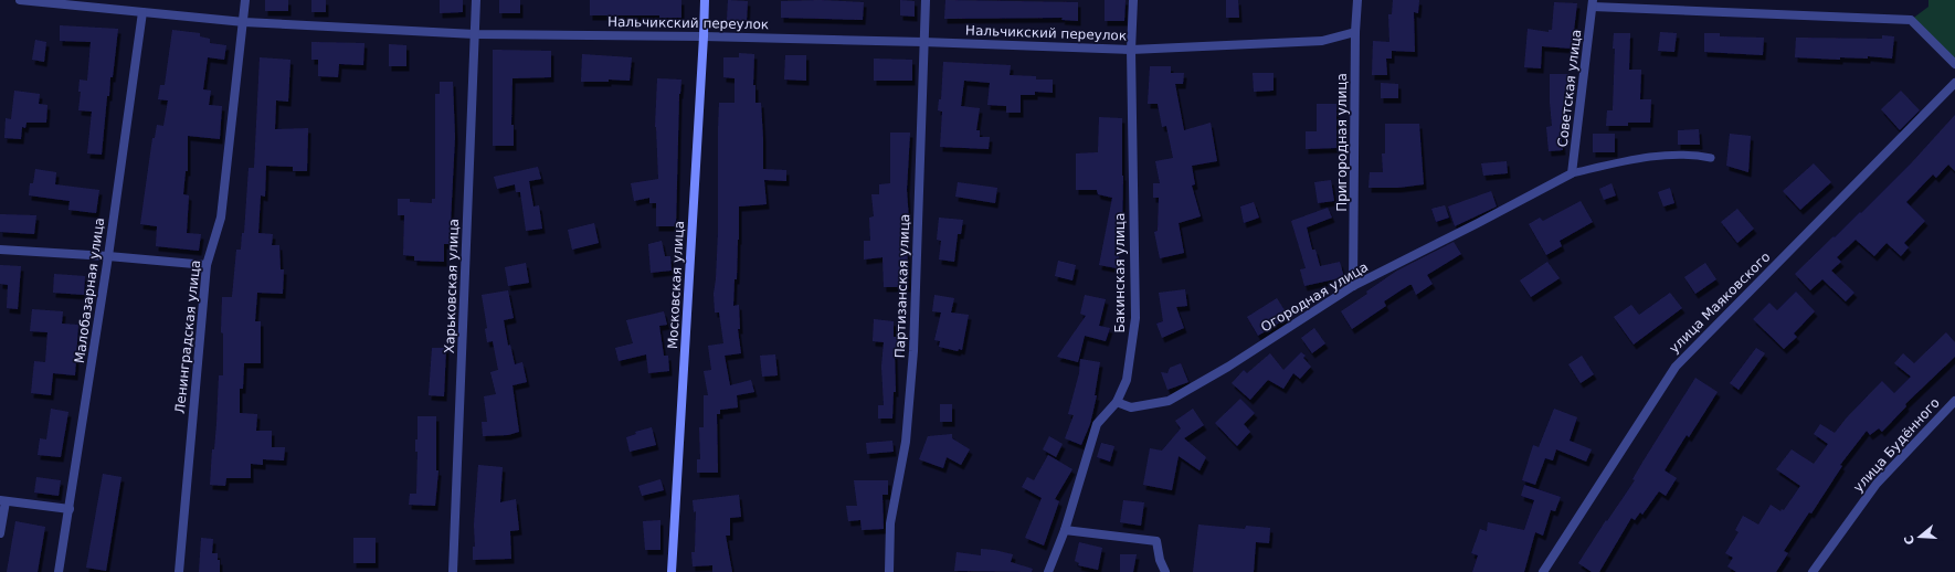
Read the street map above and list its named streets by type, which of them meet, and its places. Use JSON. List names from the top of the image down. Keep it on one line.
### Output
{"streets":{"street":["Нальчикский переулок","Советская улица","Пригородная улица","Бакинская улица","Московская улица","Харьковская улица","Партизанская улица","Малобазарная улица","Огородная улица","улица Маяковского","Ленинградская улица","улица Будённого"]},"crossings":[["Нальчикский переулок","Пригородная улица"],["Нальчикский переулок","Бакинская улица"],["Нальчикский переулок","Московская улица"],["Нальчикский переулок","Харьковская улица"],["Нальчикский переулок","Партизанская улица"],["Нальчикский переулок","Малобазарная улица"],["Нальчикский переулок","Ленинградская улица"],["Советская улица","Огородная улица"],["Пригородная улица","Огородная улица"],["Бакинская улица","Огородная улица"]],"north":"left"}
